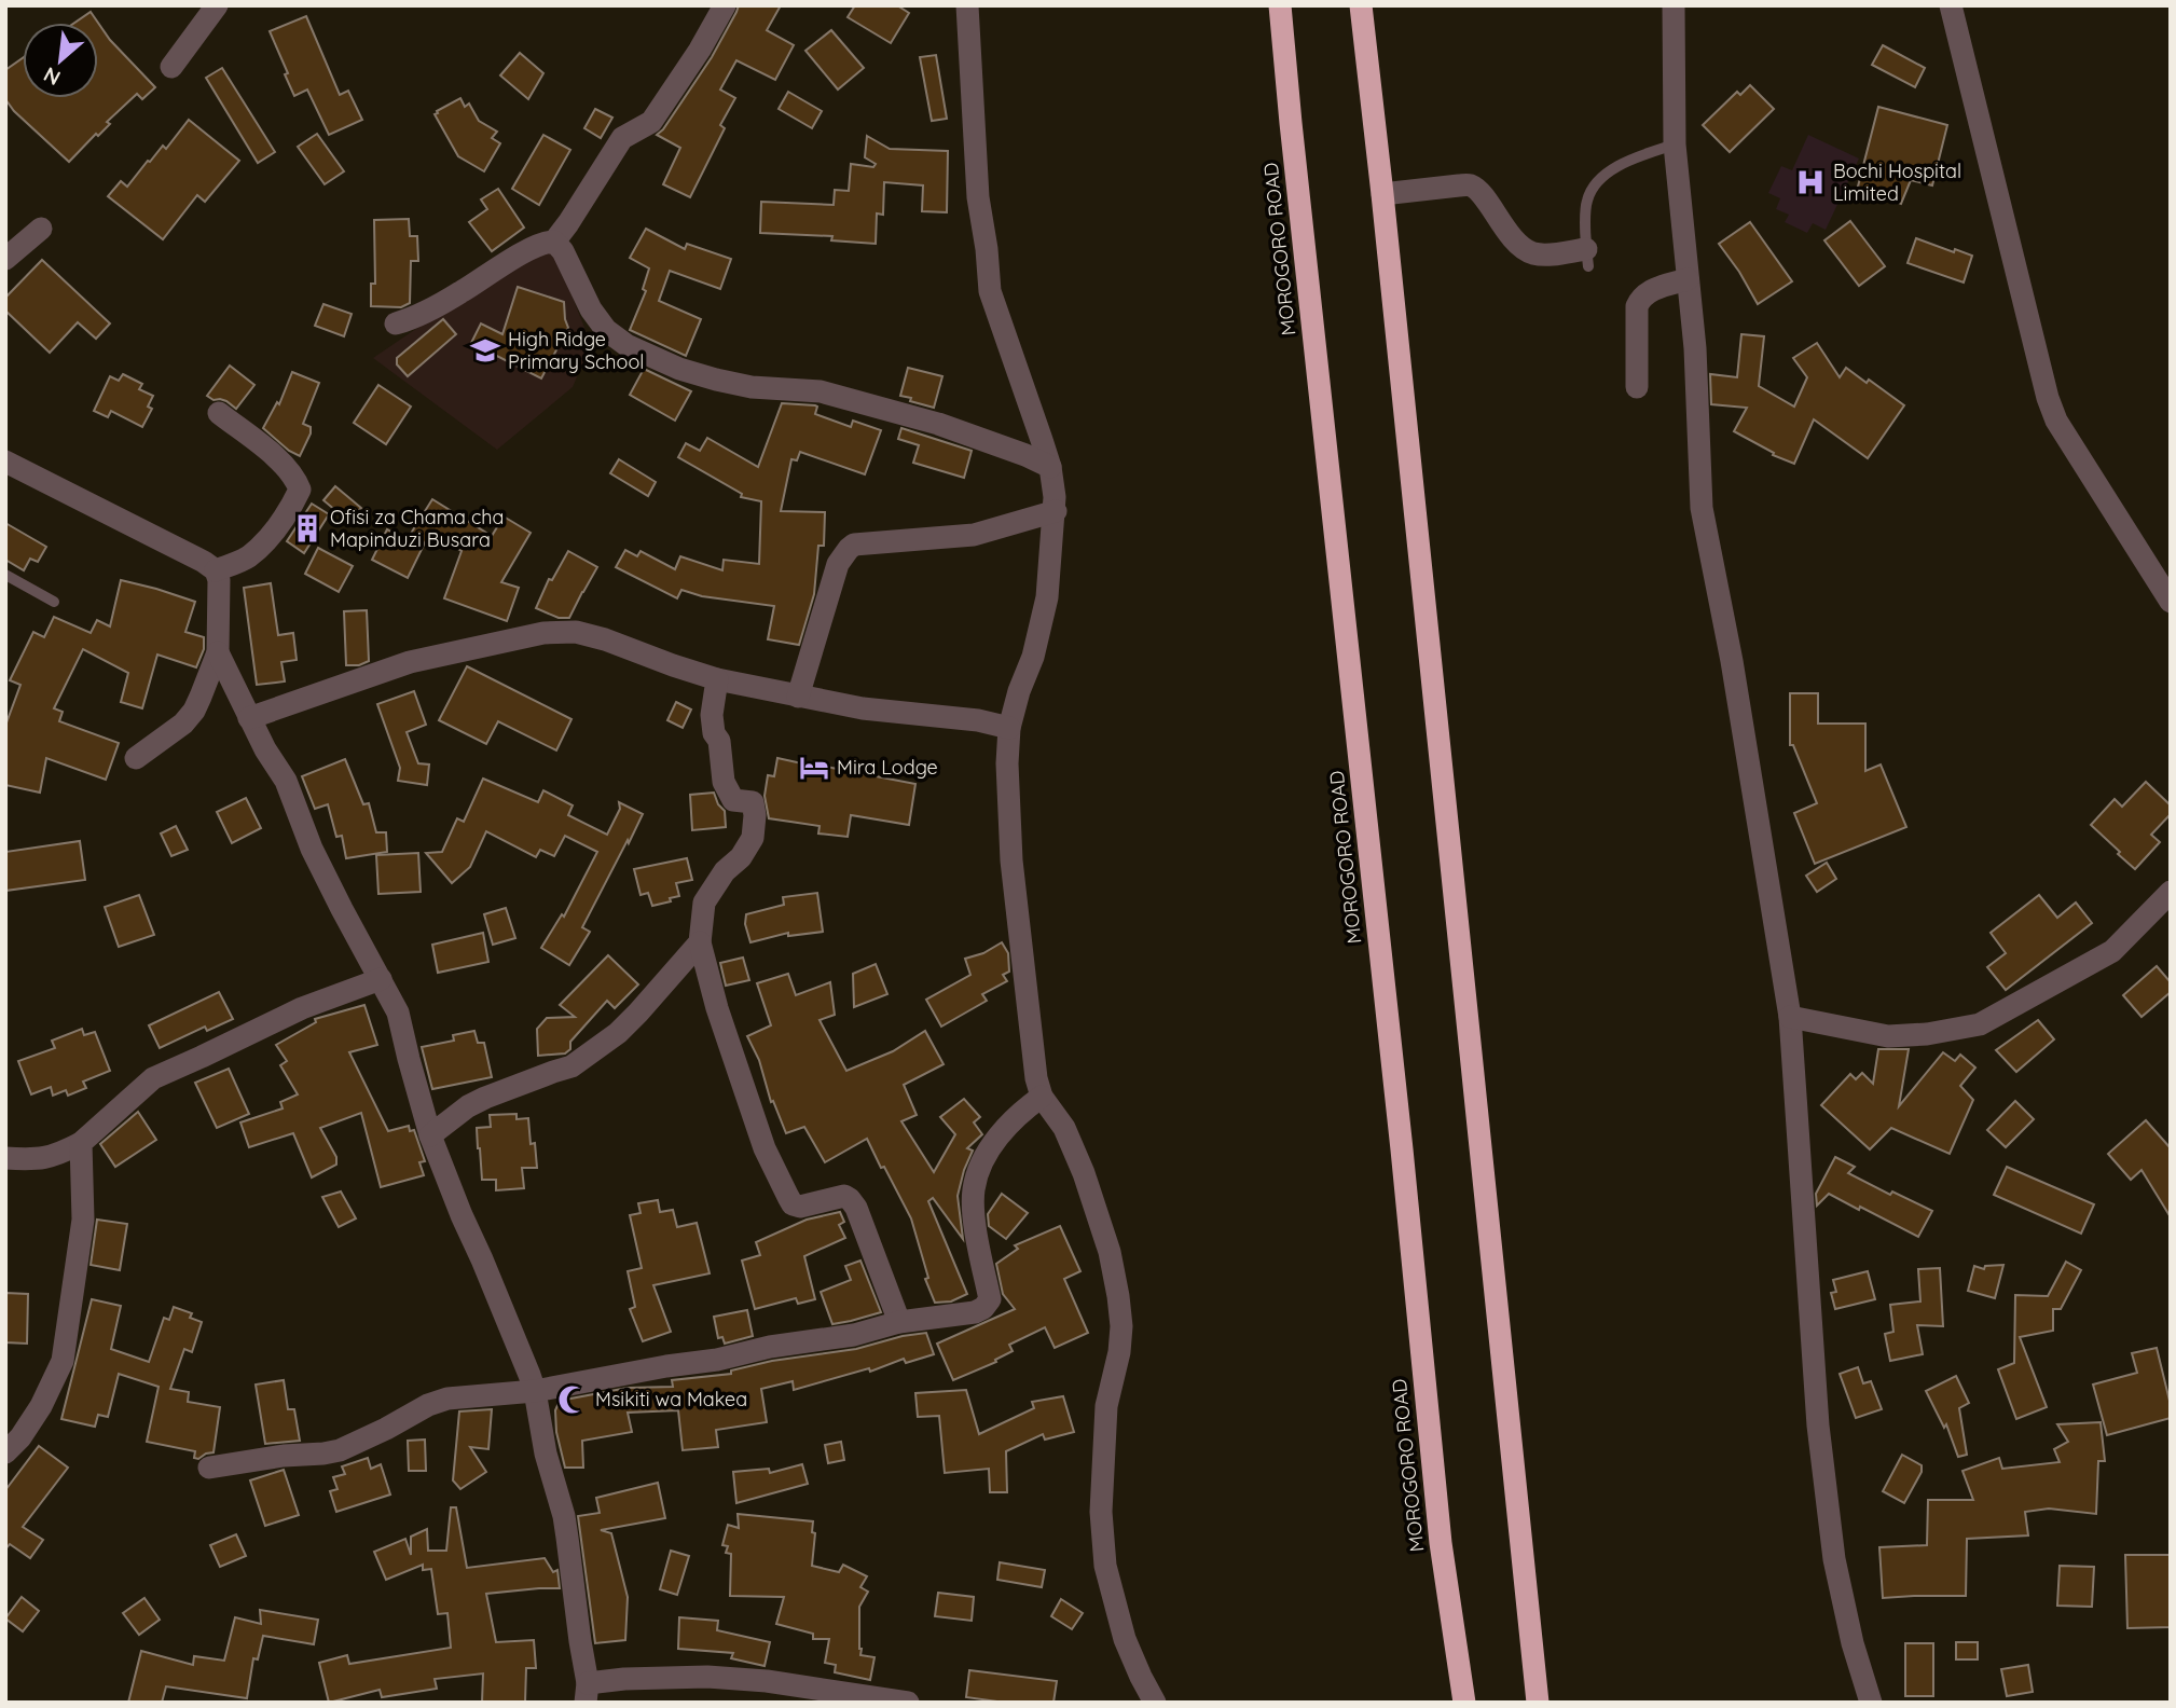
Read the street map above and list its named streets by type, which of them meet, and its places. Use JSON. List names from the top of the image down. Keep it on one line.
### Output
{"streets":{"highway":["MOROGORO ROAD"]},"places":{"hospital":["Bochi Hospital Limited"],"school or university":["High Ridge Primary School"],"building":["Ofisi za Chama cha Mapinduzi Busara"],"hotel":["Mira Lodge"],"mosque":["Msikiti wa Makea"]},"north":"bottom left"}
